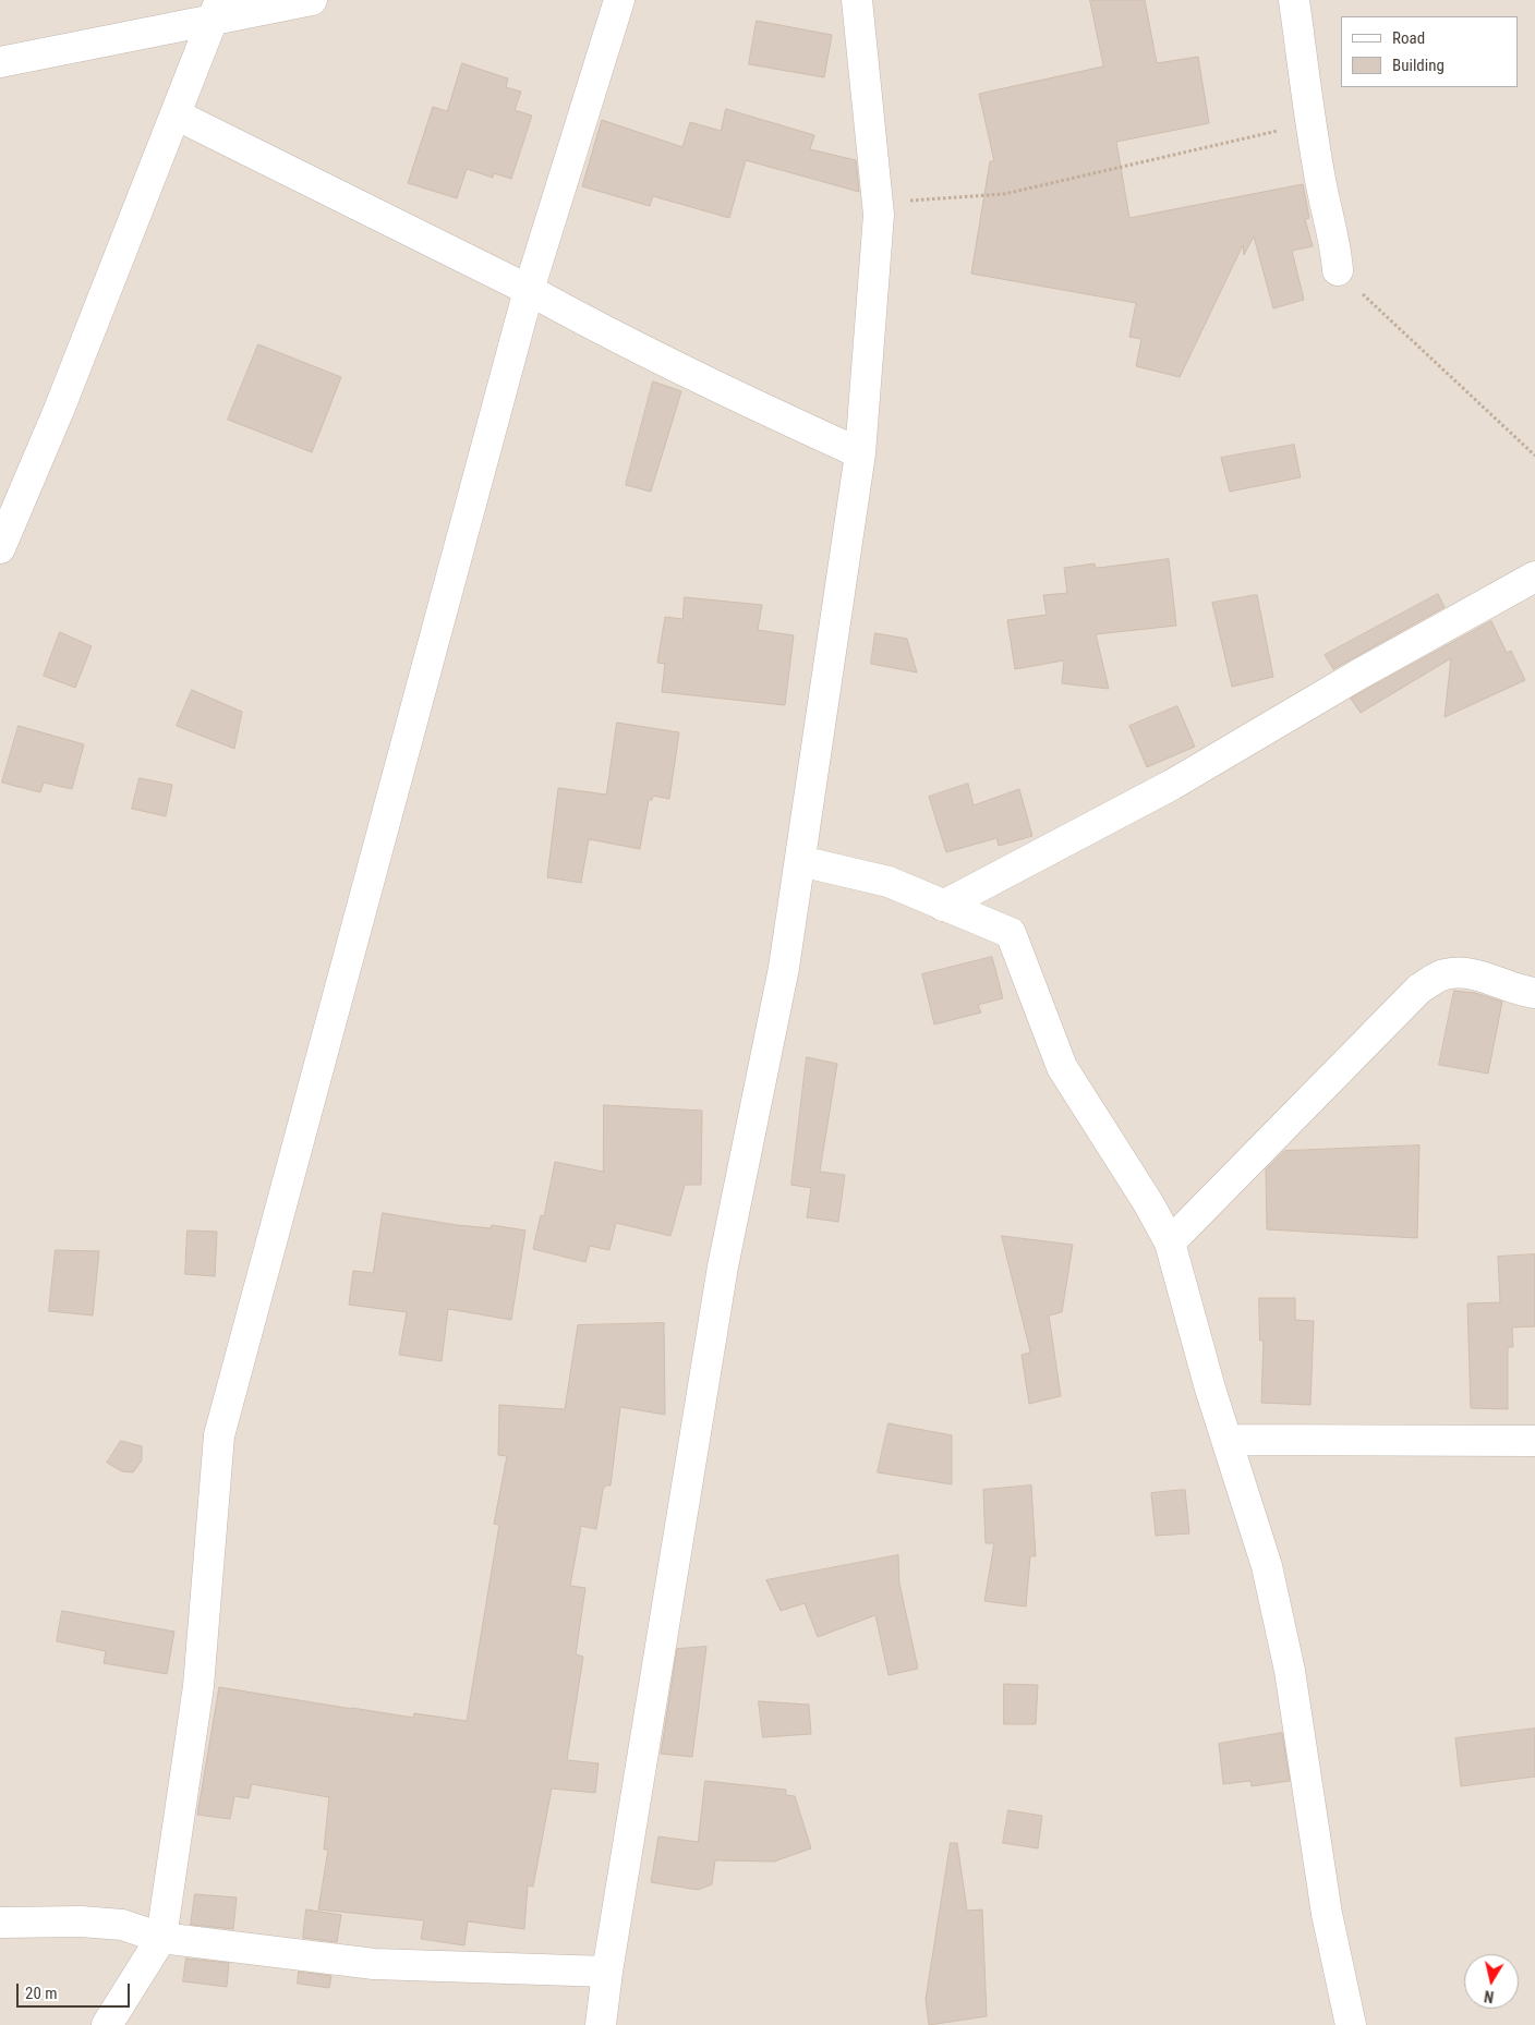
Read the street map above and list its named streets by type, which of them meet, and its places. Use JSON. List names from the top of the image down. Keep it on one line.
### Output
{"legend":["Road","Building"],"scale_bar":"20 m","north":"bottom"}
